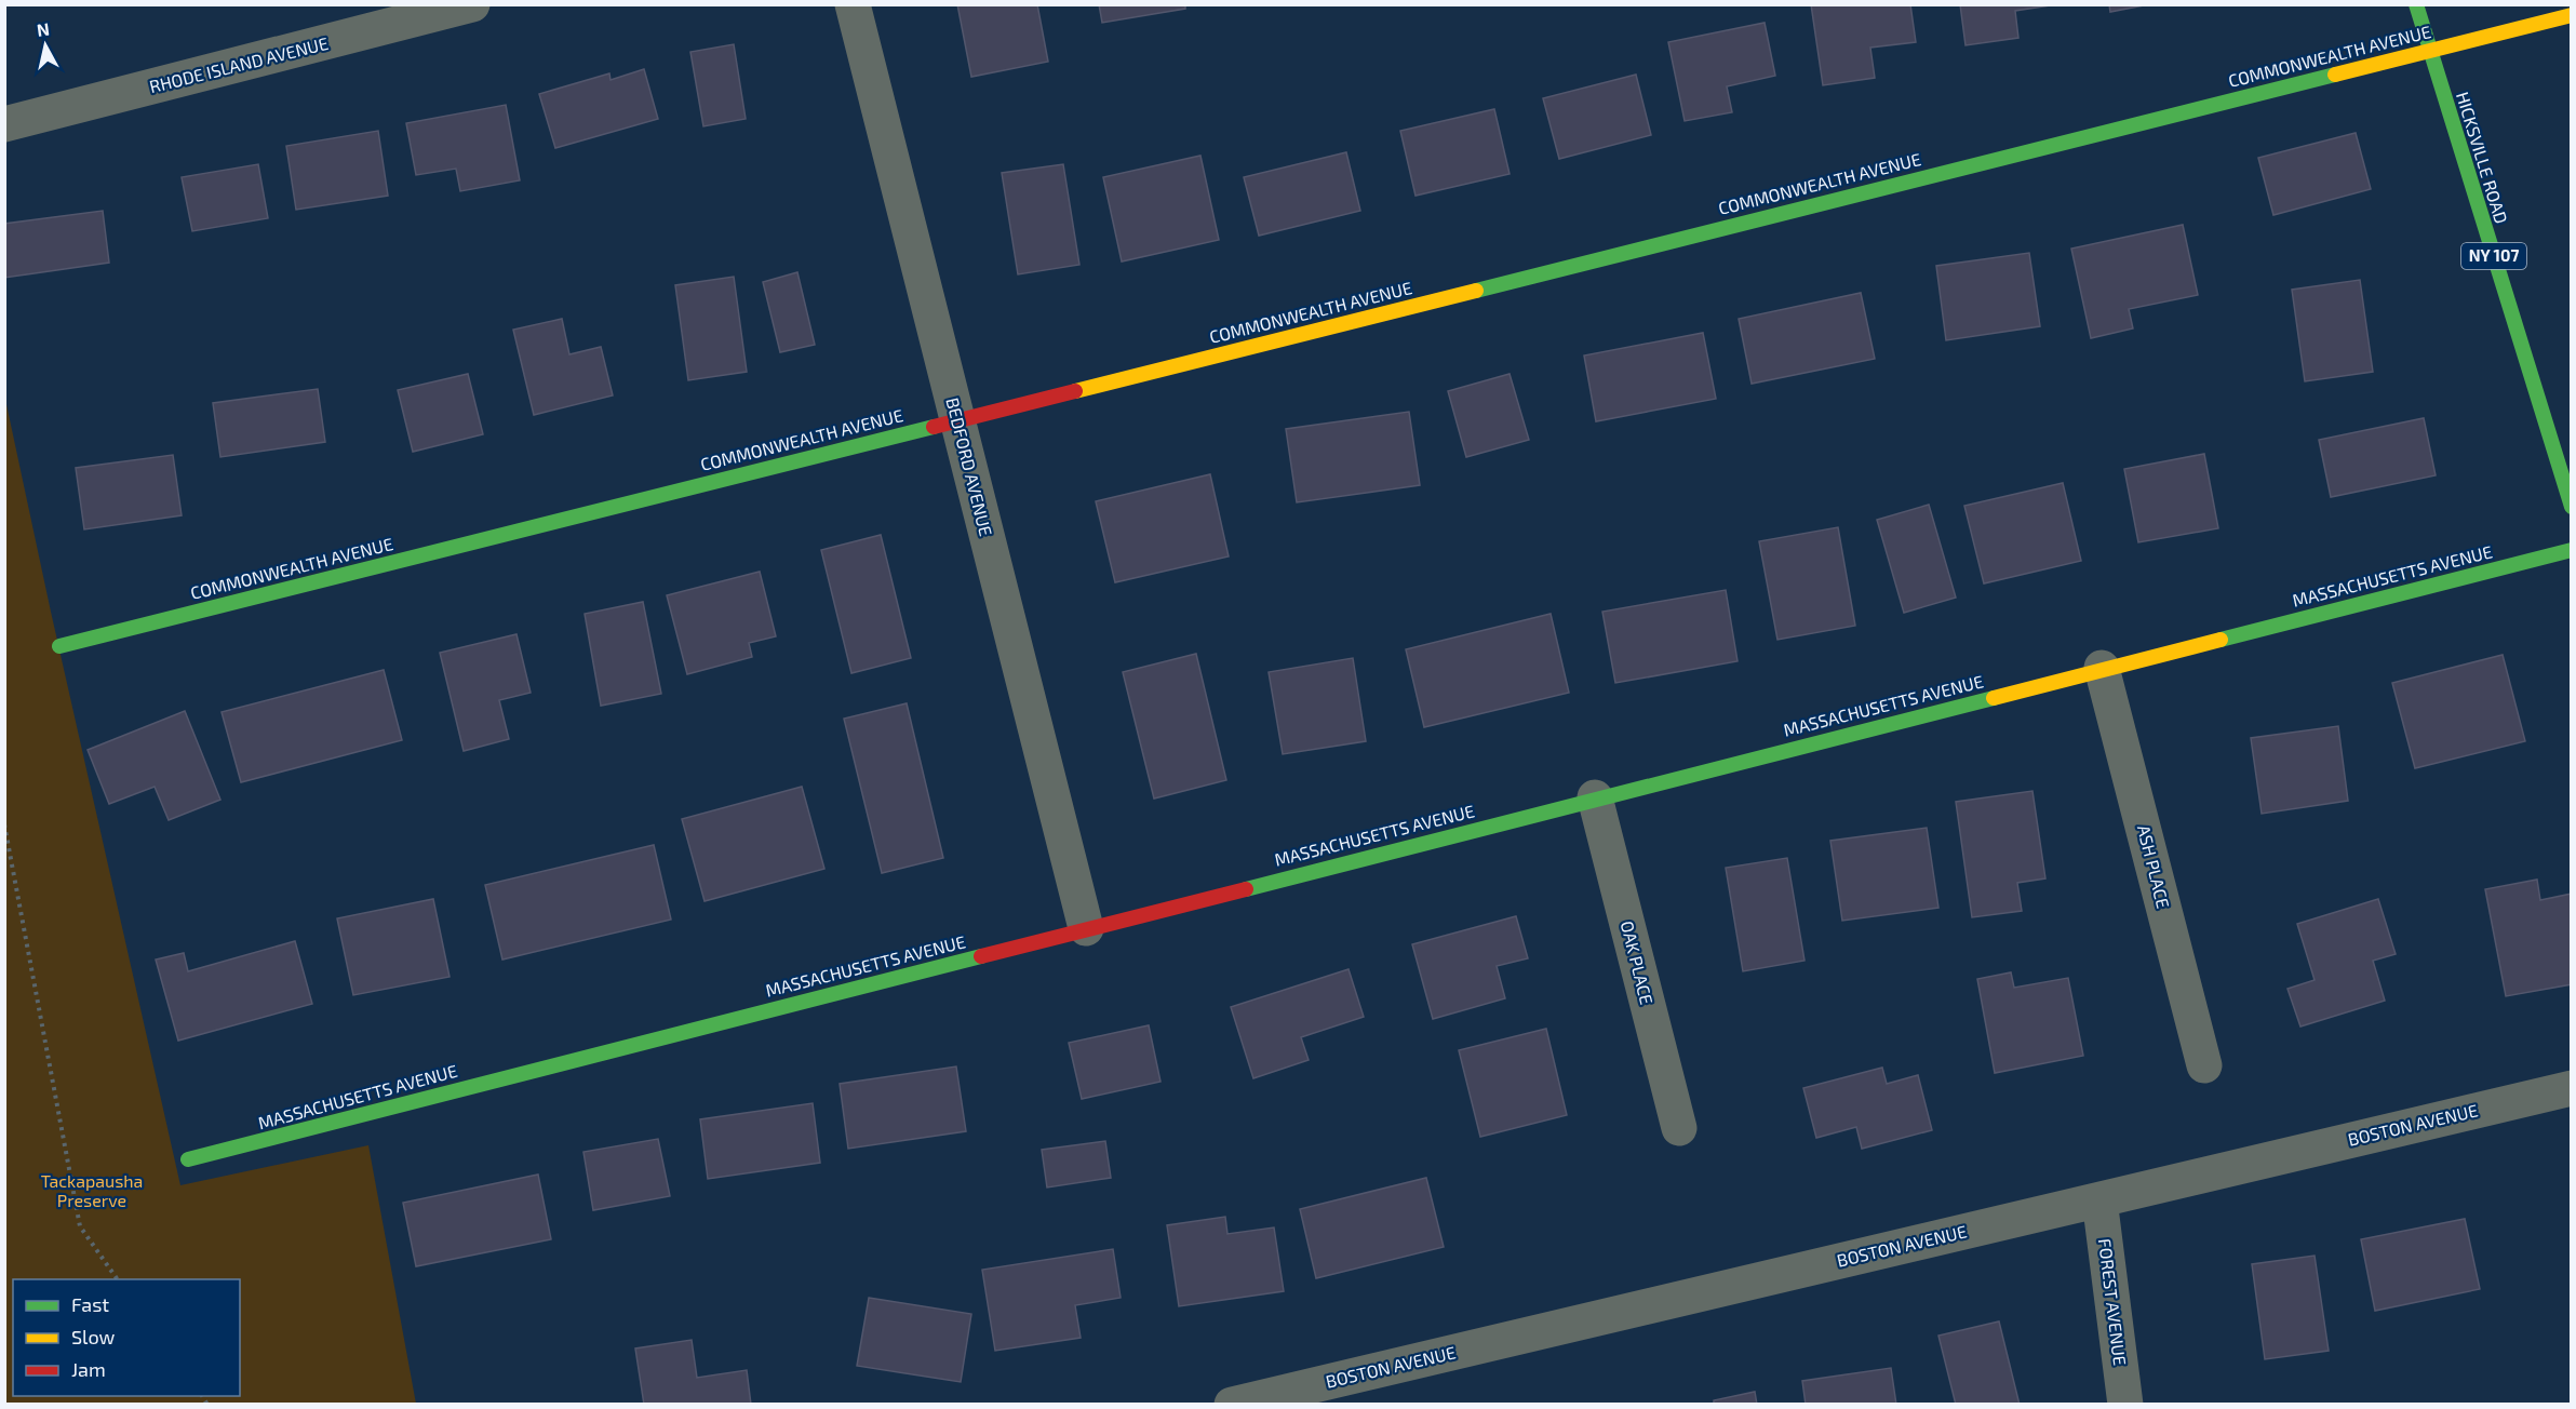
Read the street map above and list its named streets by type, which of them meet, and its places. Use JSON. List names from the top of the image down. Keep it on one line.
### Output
{"streets":{"street":["COMMONWEALTH AVENUE","RHODE ISLAND AVENUE","HICKSVILLE ROAD","NY 107","BEDFORD AVENUE","MASSACHUSETTS AVENUE","ASH PLACE","OAK PLACE","BOSTON AVENUE","FOREST AVENUE"]},"crossings":[["COMMONWEALTH AVENUE","HICKSVILLE ROAD"],["COMMONWEALTH AVENUE","BEDFORD AVENUE"],["BEDFORD AVENUE","MASSACHUSETTS AVENUE"],["MASSACHUSETTS AVENUE","ASH PLACE"],["MASSACHUSETTS AVENUE","OAK PLACE"],["BOSTON AVENUE","FOREST AVENUE"]],"parks":["Tackapausha Preserve"],"legend":["Fast","Slow","Jam"],"north":"top"}
